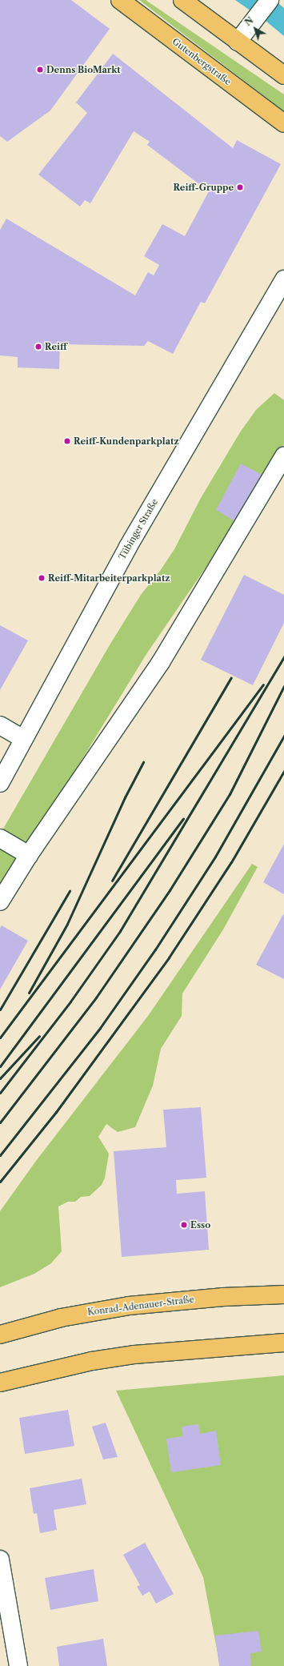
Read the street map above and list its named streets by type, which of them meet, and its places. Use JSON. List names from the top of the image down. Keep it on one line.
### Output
{"streets":{"main road":["Gutenbergstraße","Konrad-Adenauer-Straße"],"street":["Tübinger Straße"]},"places":["Denns BioMarkt","Reiff-Gruppe","Reiff","Reiff-Kundenparkplatz","Reiff-Mitarbeiterparkplatz","Esso"],"north":"top left"}
